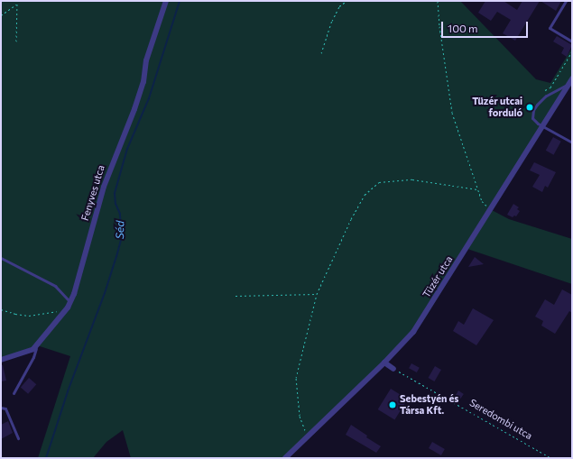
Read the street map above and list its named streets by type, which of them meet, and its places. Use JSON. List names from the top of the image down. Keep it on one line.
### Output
{"streets":{"street":["Fenyves utca","Tüzér utca"],"path":["Seredombi utca"]},"water":["Séd"],"places":["Tüzér utcai forduló","Sebestyén és Társa Kft."],"scale_bar":"100 m"}
